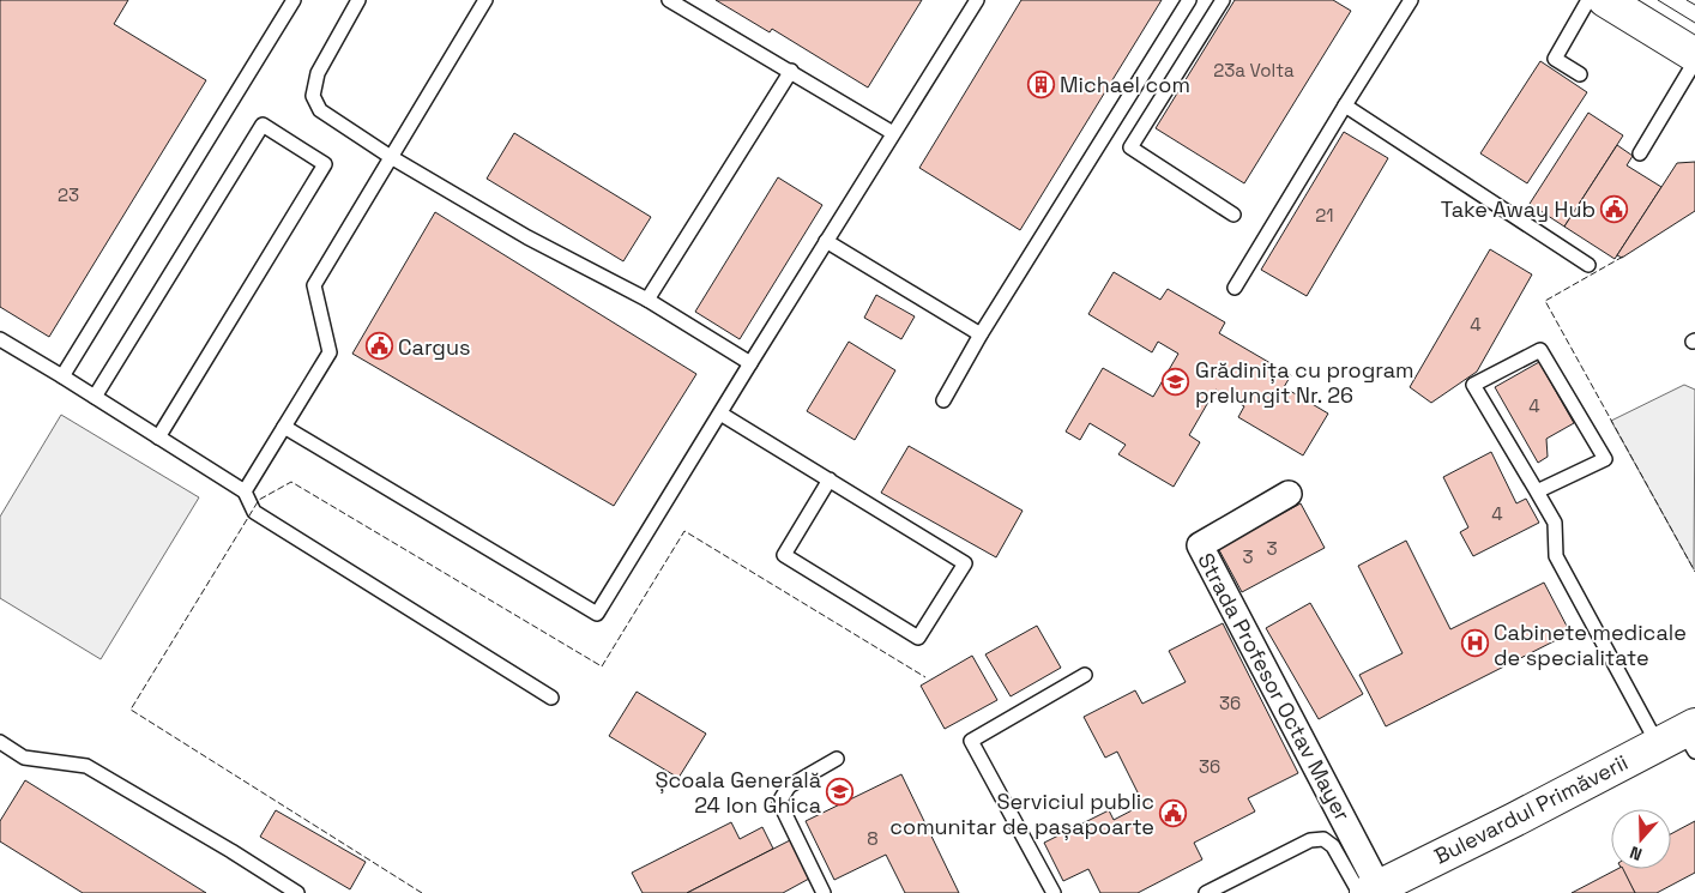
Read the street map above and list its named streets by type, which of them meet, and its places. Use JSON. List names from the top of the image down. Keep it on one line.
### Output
{"streets":{"main road":["Bulevardul Primăverii"],"street":["Strada Profesor Octav Mayer"]},"crossings":[["Strada Profesor Octav Mayer","Bulevardul Primăverii"]],"places":{"building":["Michael com"],"public building":["Take Away Hub","Cargus","Serviciul public comunitar de pașapoarte"],"school or university":["Grădinița cu program prelungit Nr. 26","Școala Generală 24 Ion Ghica"],"hospital":["Cabinete medicale de specialitate"]},"house_numbers":["23a Volta","23","21","4","4","4","3","3","36","36","8"],"north":"bottom"}
